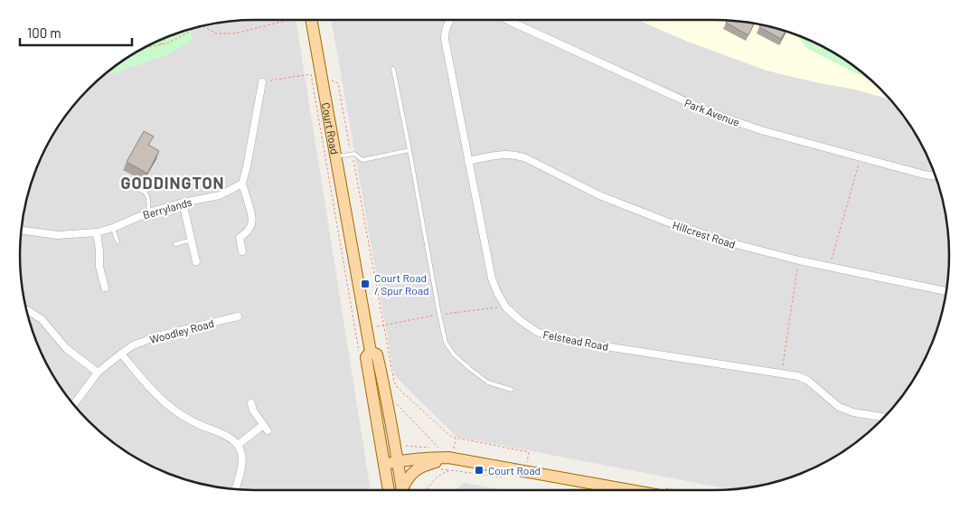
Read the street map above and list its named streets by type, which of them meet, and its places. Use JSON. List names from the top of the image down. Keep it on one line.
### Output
{"streets":{"main road":["Court Road"],"street":["Park Avenue","Berrylands","Hillcrest Road","Woodley Road","Felstead Road"]},"crossings":[["Hillcrest Road","Felstead Road"]],"districts":["GODDINGTON"],"places":{"transit":["Court Road / Spur Road","Court Road"]},"scale_bar":"100 m"}
